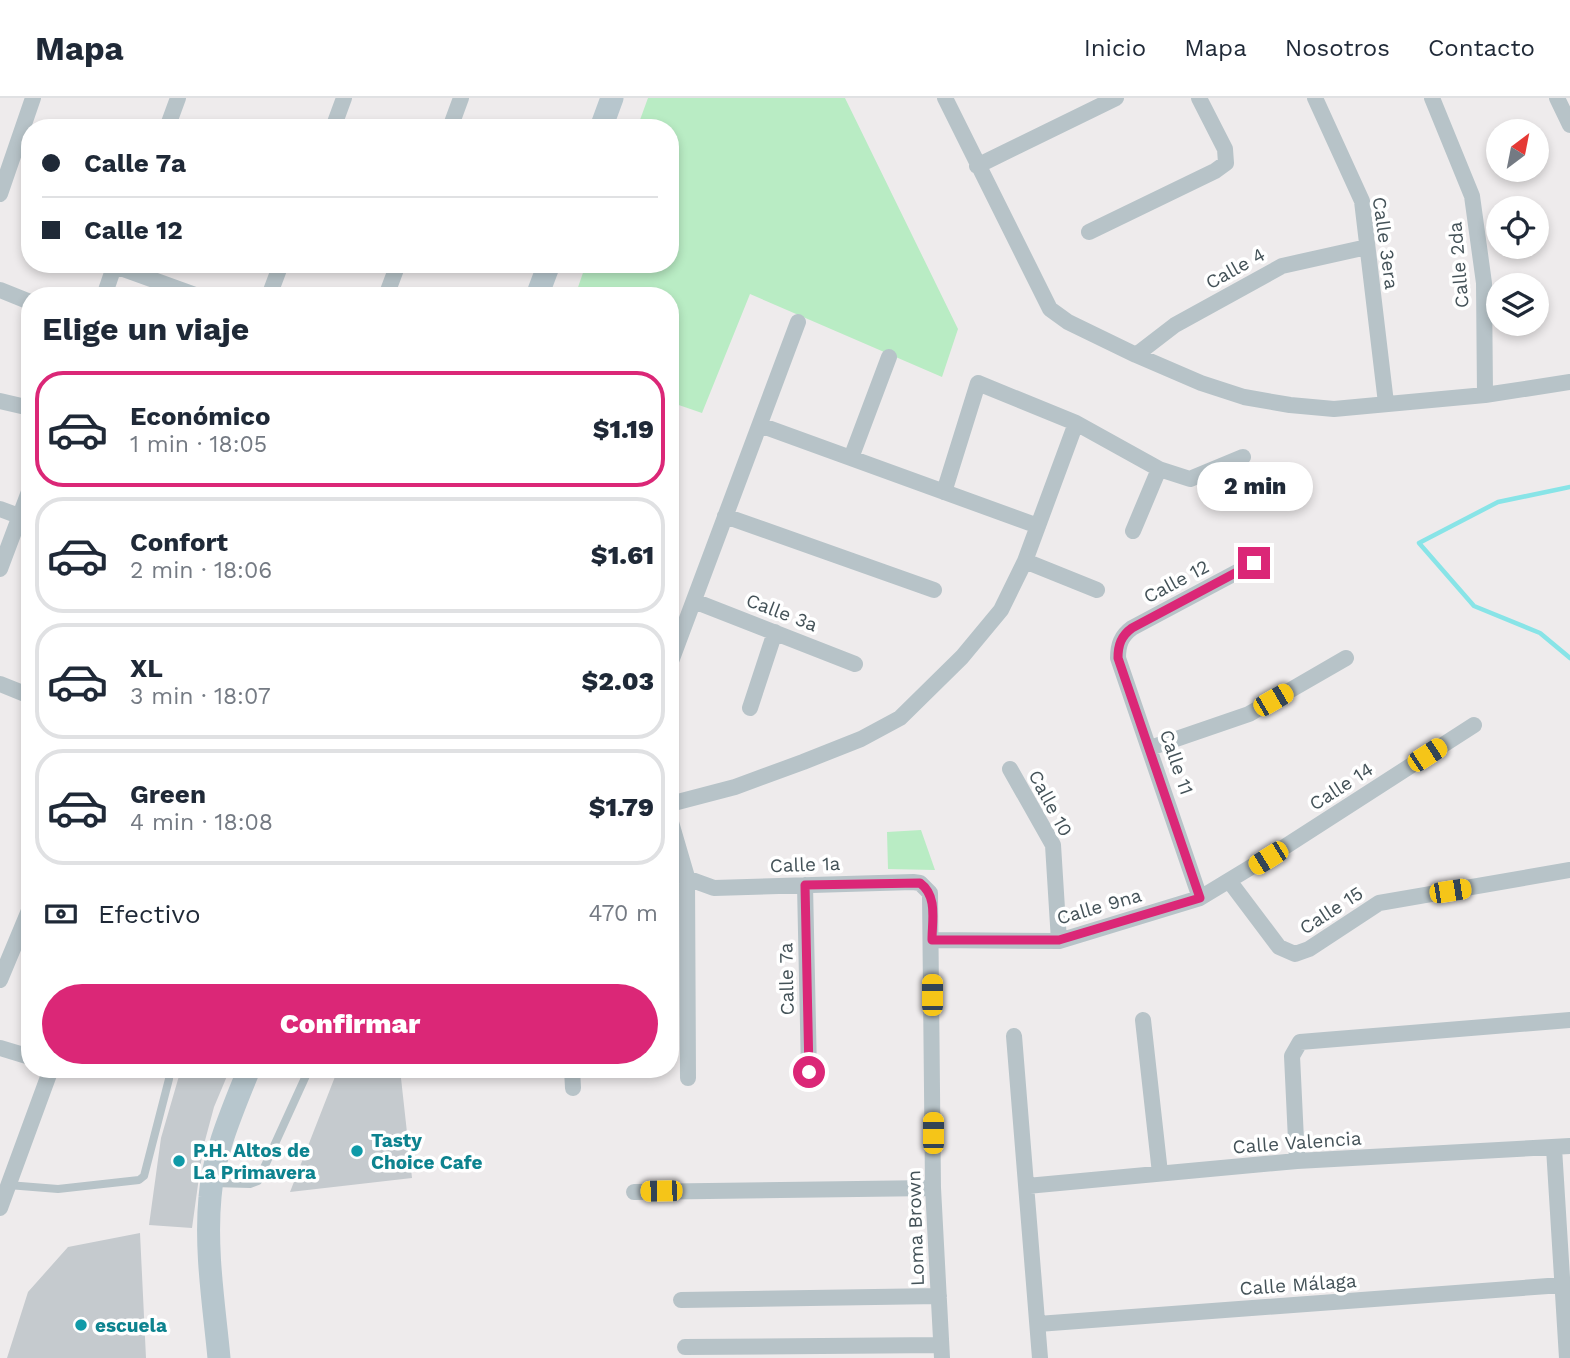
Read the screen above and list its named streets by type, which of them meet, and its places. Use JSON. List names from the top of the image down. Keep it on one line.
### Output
{"streets":{"street":["Calle 3era","Calle 2da","Calle 4","Calle 12","Calle 3a","Calle 11","Calle 14","Calle 10","Calle 1a","Calle 9na","Calle 15","Calle 7a","Calle Valencia","Loma Brown","Calle Málaga"]},"crossings":[["Calle 3era","Calle 4"],["Calle 12","Calle 11"],["Calle 11","Calle 9na"],["Calle 14","Calle 9na"],["Calle 14","Calle 15"],["Calle 10","Calle 9na"],["Calle 1a","Calle 7a"],["Calle 1a","Loma Brown"],["Calle 9na","Calle 15"],["Calle 9na","Loma Brown"]],"places":["Tasty Choice Cafe","P.H. Altos de La Primavera","escuela"],"north":"top right","page":{"header":"Mapa","nav":["Inicio","Mapa","Nosotros","Contacto"],"banner":["Calle 7a","Calle 12"],"heading":"Elige un viaje","list":[{"name":"Económico","note":"1 min · 18:05","value":"$1.19"},{"name":"Confort","note":"2 min · 18:06","value":"$1.61"},{"name":"XL","note":"3 min · 18:07","value":"$2.03"},{"name":"Green","note":"4 min · 18:08","value":"$1.79"}],"bubble":"2 min","pay":["Efectivo","470 m"],"buttons":"Confirmar"}}
